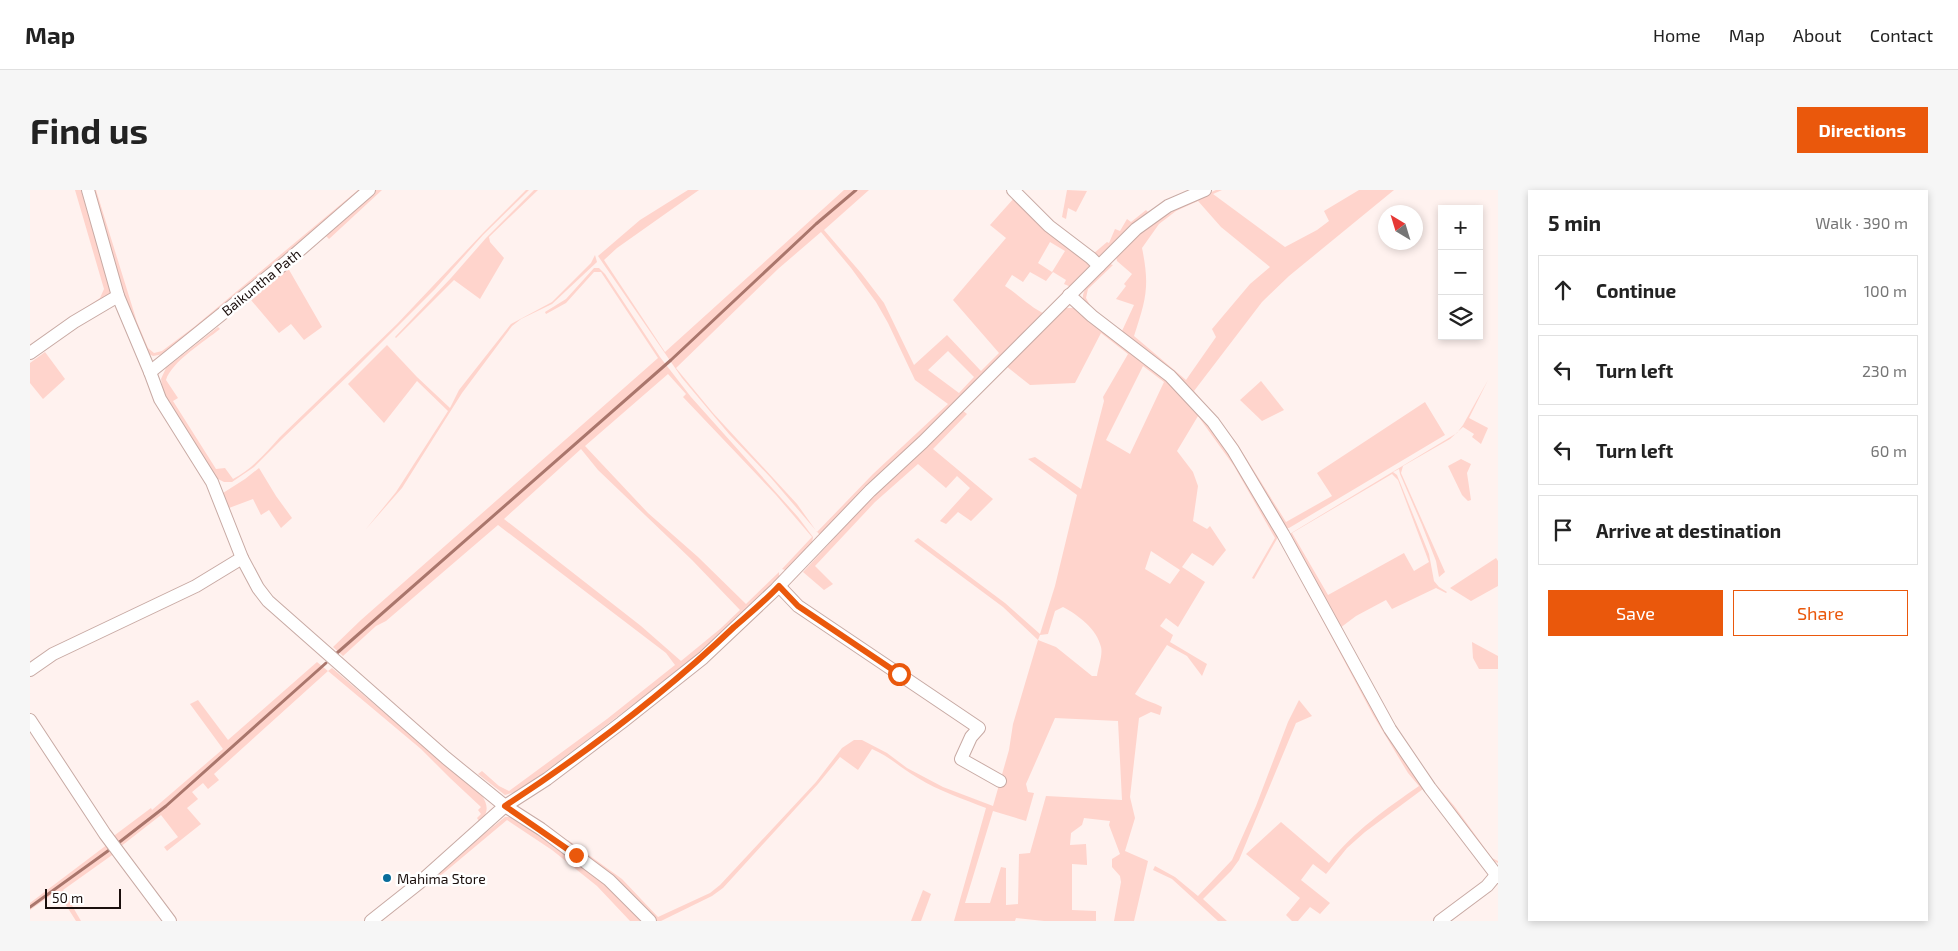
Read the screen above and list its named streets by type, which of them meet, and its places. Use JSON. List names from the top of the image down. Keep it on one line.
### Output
{"streets":{"street":["Baikuntha Path"]},"places":["Mahima Store"],"scale_bar":"50 m","north":"top left","page":{"header":"Map","nav":["Home","Map","About","Contact"],"buttons":["Directions",["Save","Share"]],"title":"Find us","heading":["5 min","Walk · 390 m"],"map_buttons":["+","−"],"list":[["Continue","100 m"],["Turn left","230 m"],["Turn left","60 m"],"Arrive at destination"],"scale":"50 m"}}
